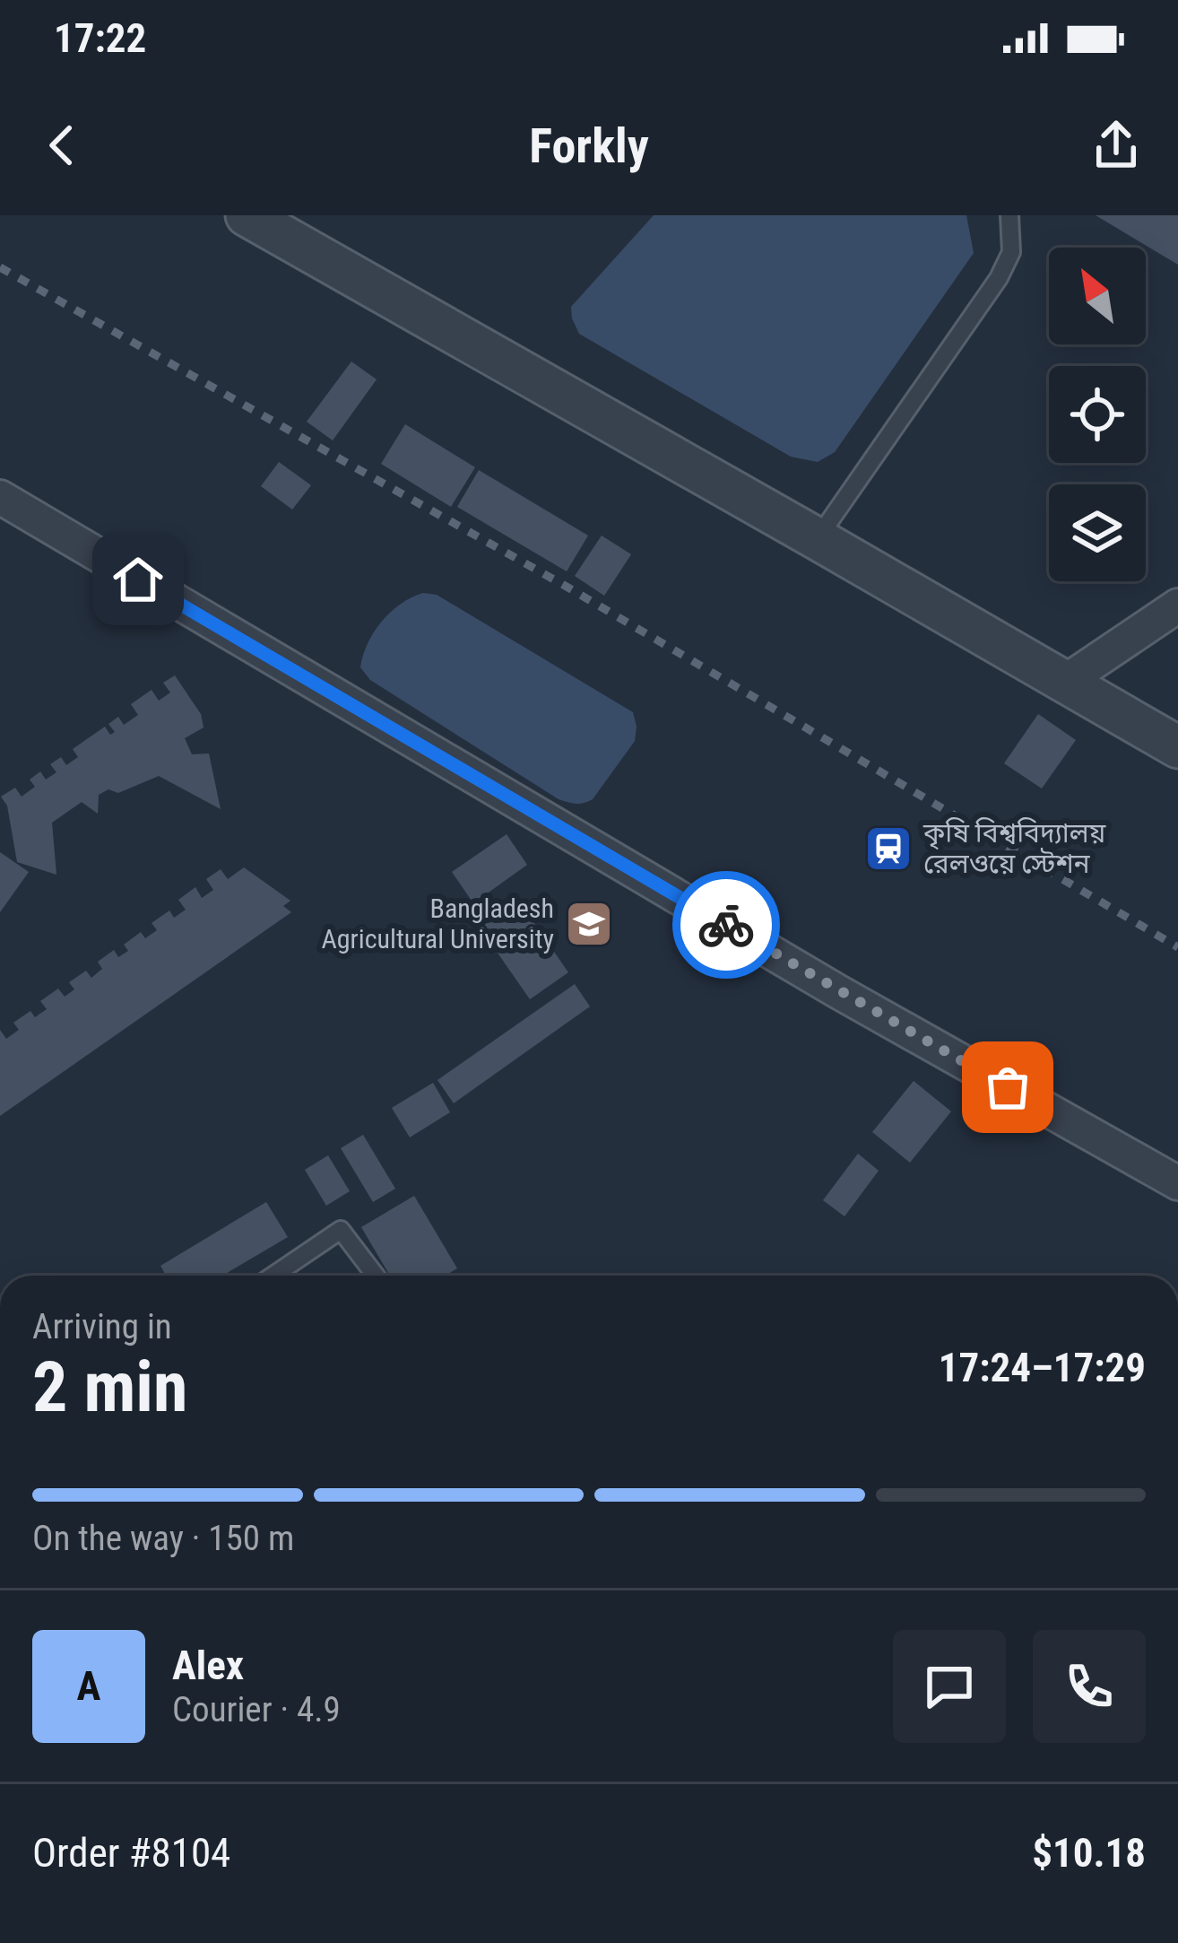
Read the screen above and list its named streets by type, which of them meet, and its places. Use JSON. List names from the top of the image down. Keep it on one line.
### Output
{"places":{"station":["কৃষি বিশ্ববিদ্যালয় রেলওয়ে স্টেশন"],"school or university":["Bangladesh Agricultural University"]},"north":"top left","page":{"status":"17:22","header":"Forkly","heading":["2 min","Arriving in","17:24–17:29"],"panel":["Alex","Courier · 4.9","Order #8104","$10.18"],"bar":"On the way · 150 m","round":"A"}}
